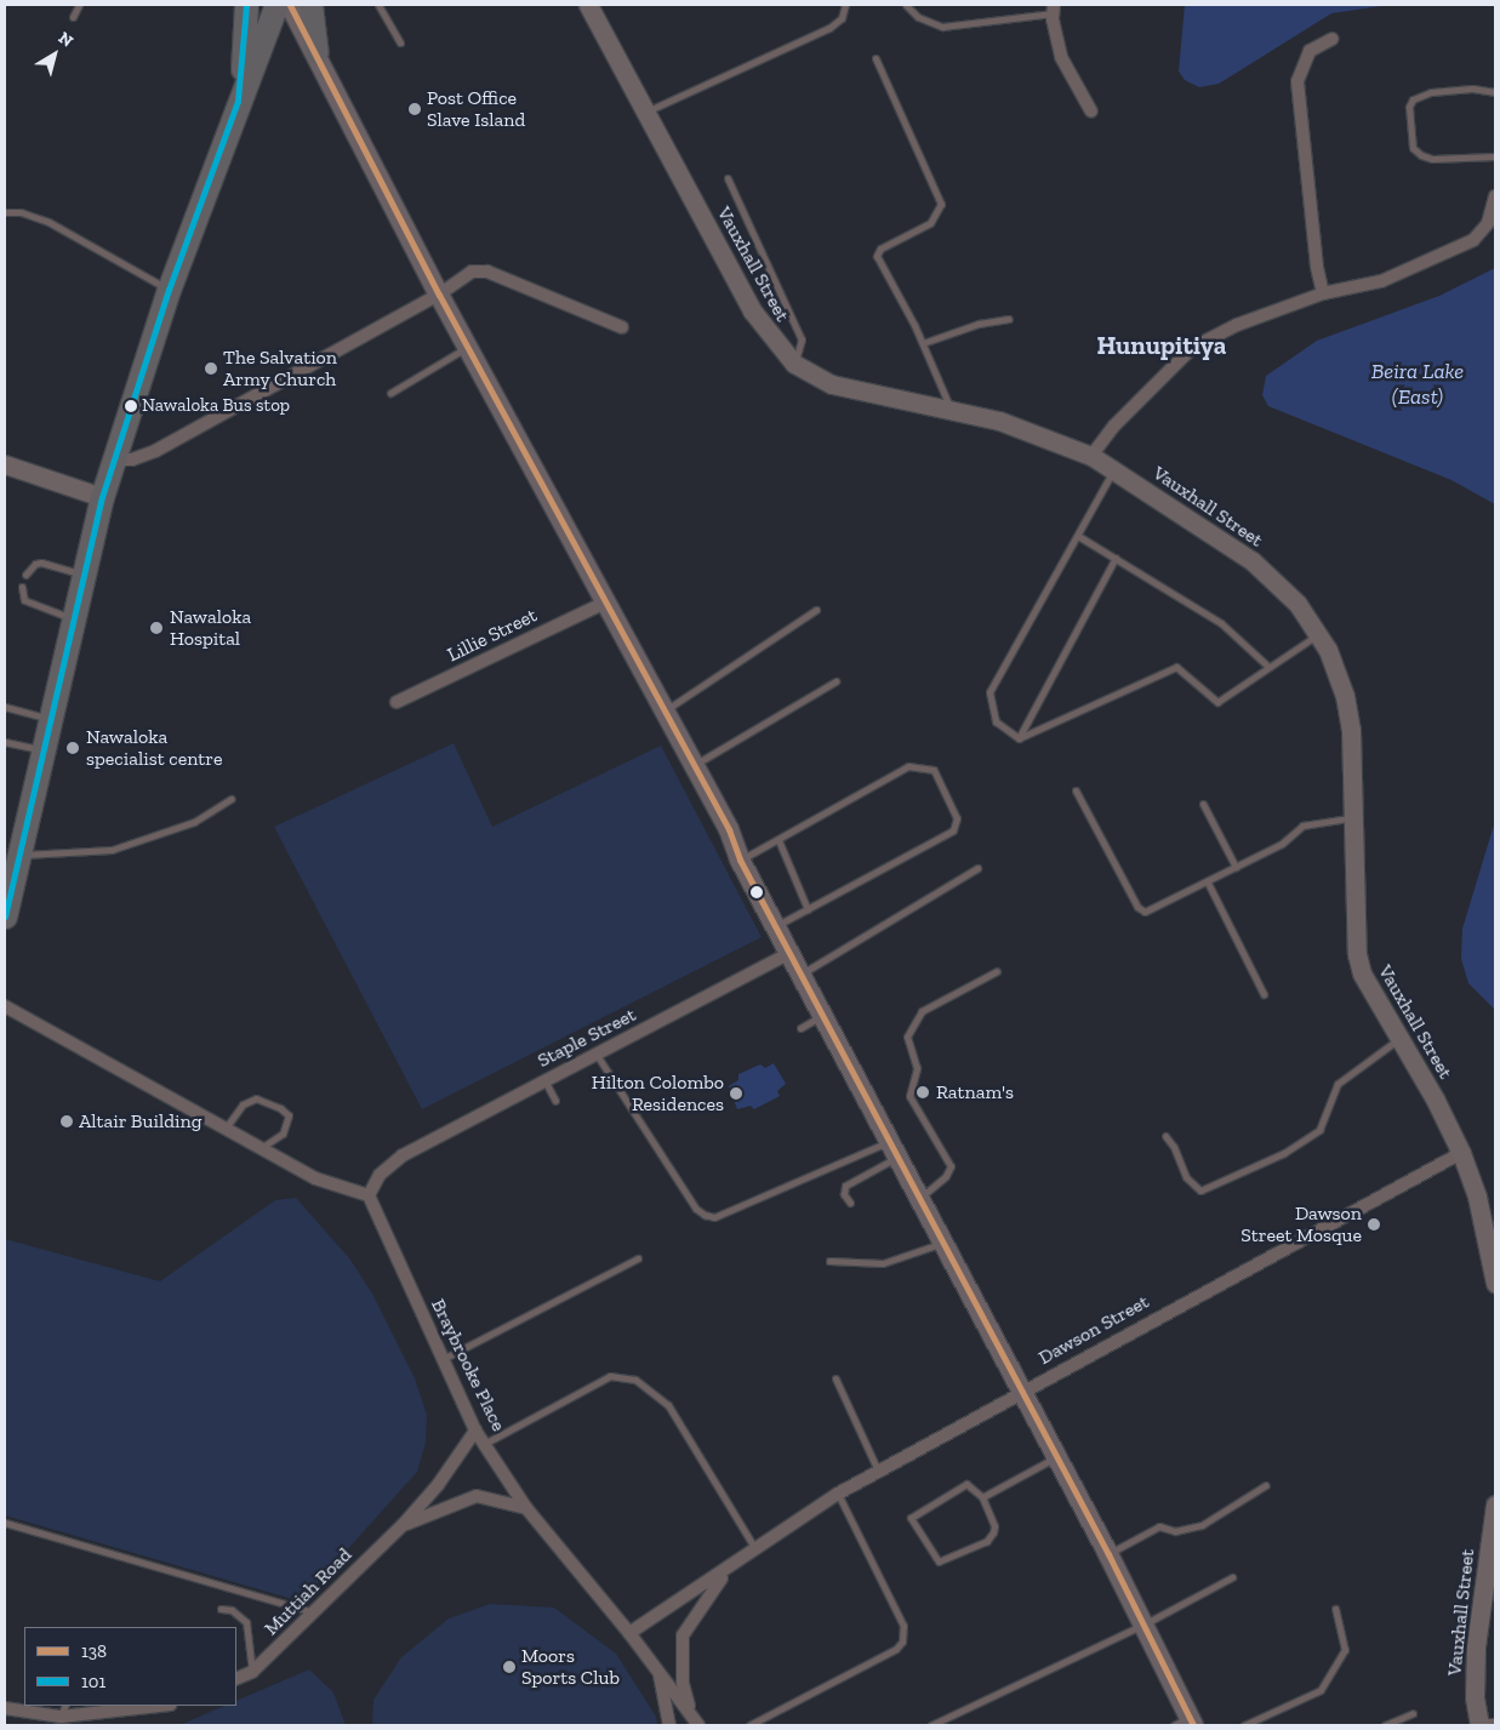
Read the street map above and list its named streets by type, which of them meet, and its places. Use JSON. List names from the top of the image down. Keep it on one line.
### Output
{"streets":{"street":["Vauxhall Street","Lillie Street","Staple Street","Dawson Street","Braybrooke Place","Muttiah Road"]},"crossings":[["Vauxhall Street","Dawson Street"],["Staple Street","Braybrooke Place"],["Dawson Street","Braybrooke Place"],["Braybrooke Place","Muttiah Road"]],"districts":["Hunupitiya"],"water":["Beira Lake (East)"],"places":["Post Office Slave Island","The Salvation Army Church","Nawaloka Bus stop","Nawaloka Hospital","Nawaloka specialist centre","Ratnam's","Hilton Colombo Residences","Altair Building","Dawson Street Mosque","Moors Sports Club"],"lines":["transit line 138","transit line 101"],"legend":["138","101"],"north":"top right"}
